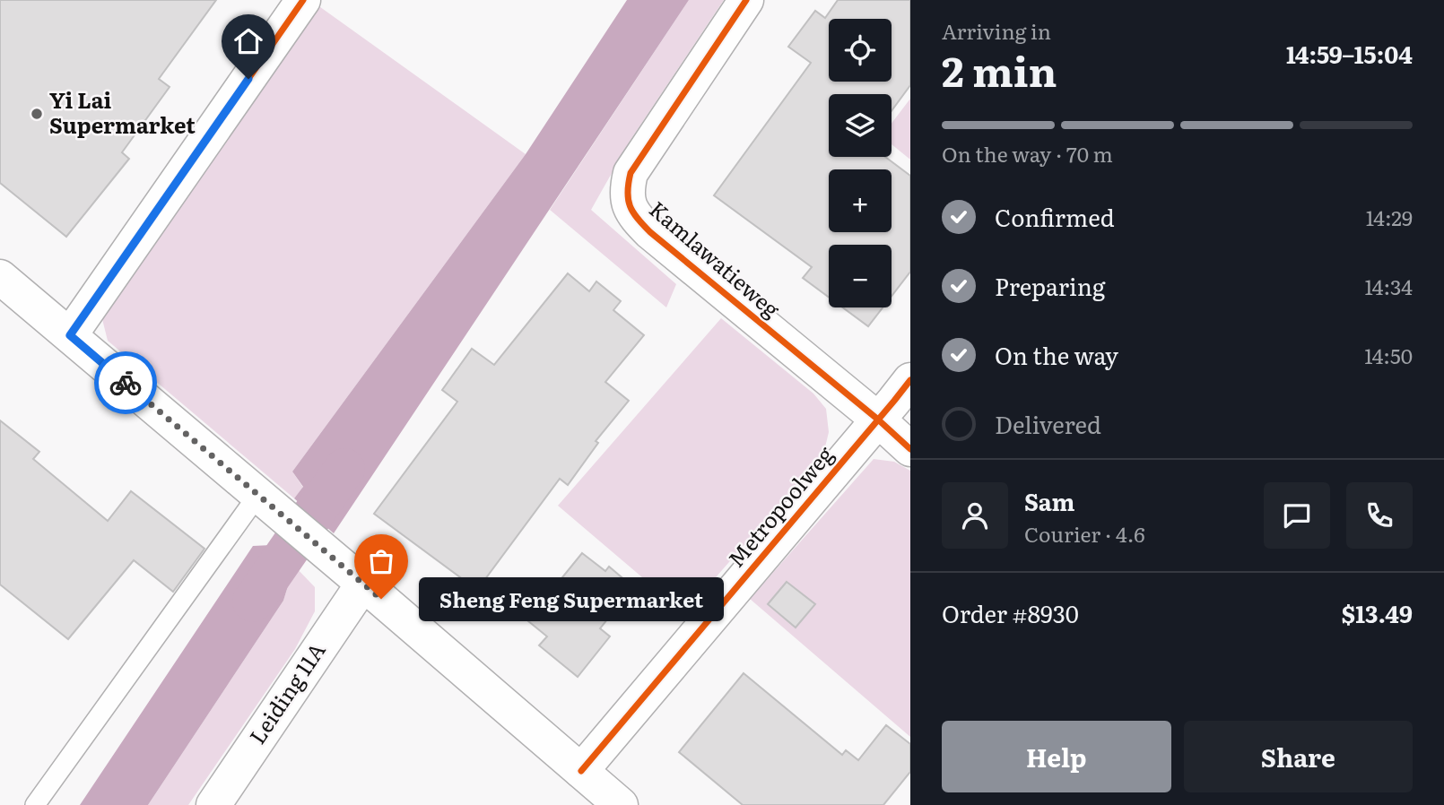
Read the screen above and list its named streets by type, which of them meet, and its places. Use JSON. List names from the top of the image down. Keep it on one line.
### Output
{"streets":{"street":["Kamlawatieweg","Metropoolweg","Leiding 11A"]},"crossings":[["Kamlawatieweg","Metropoolweg"]],"places":["Yi Lai Supermarket","Sheng Feng Supermarket"],"page":{"heading":["2 min","Arriving in","14:59–15:04"],"panel":["Sam","Courier · 4.6","Order #8930","$13.49"],"map_buttons":["+","−"],"bar":"On the way · 70 m","list":[["Confirmed","14:29"],["Preparing","14:34"],["On the way","14:50"],"Delivered"],"bubble":"Sheng Feng Supermarket","buttons":["Help","Share"]}}
